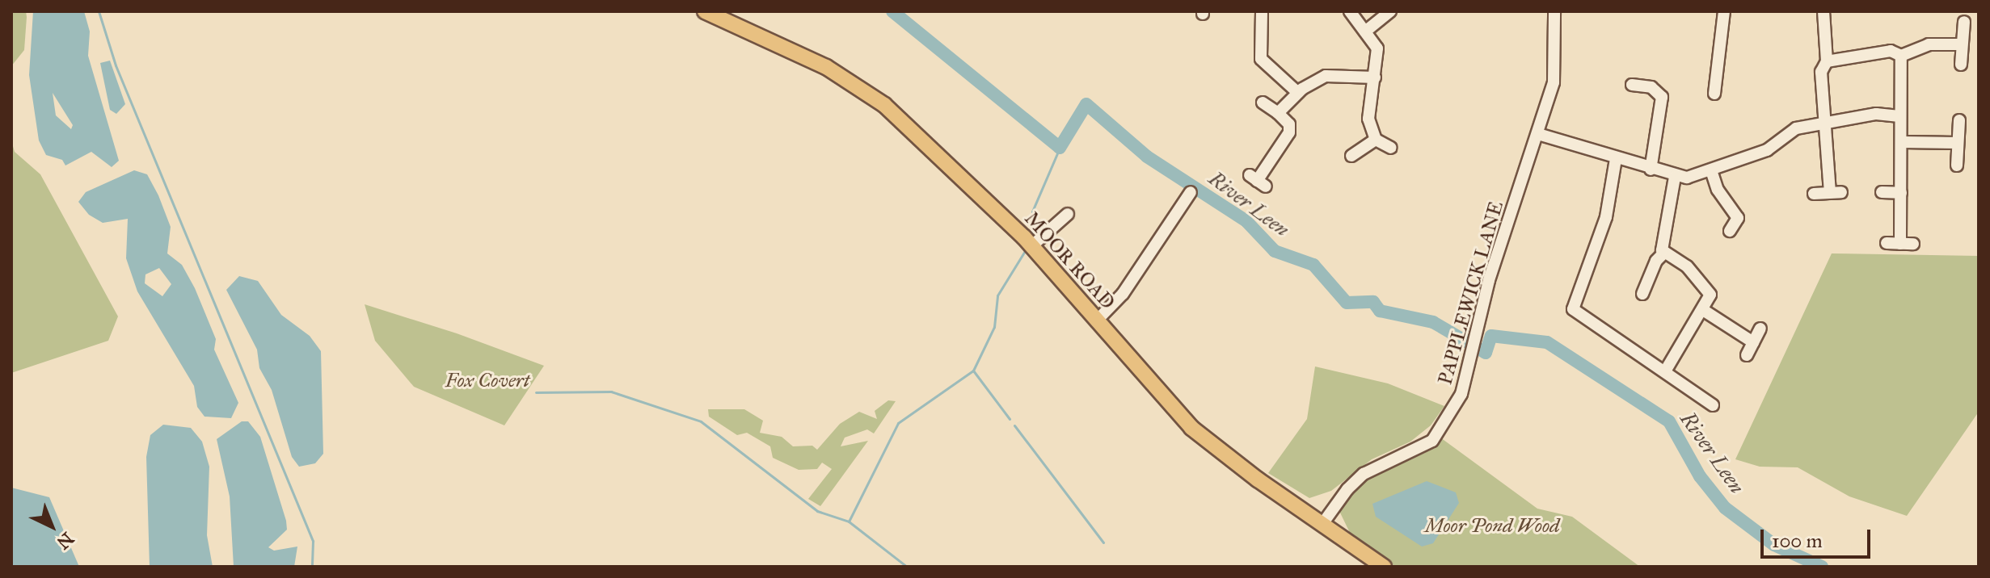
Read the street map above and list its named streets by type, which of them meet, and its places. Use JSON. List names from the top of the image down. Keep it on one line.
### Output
{"streets":{"main road":["MOOR ROAD"],"street":["PAPPLEWICK LANE"]},"crossings":[["MOOR ROAD","PAPPLEWICK LANE"]],"water":["River Leen"],"parks":["Fox Covert","Moor Pond Wood"],"scale_bar":"100 m","north":"bottom right"}
